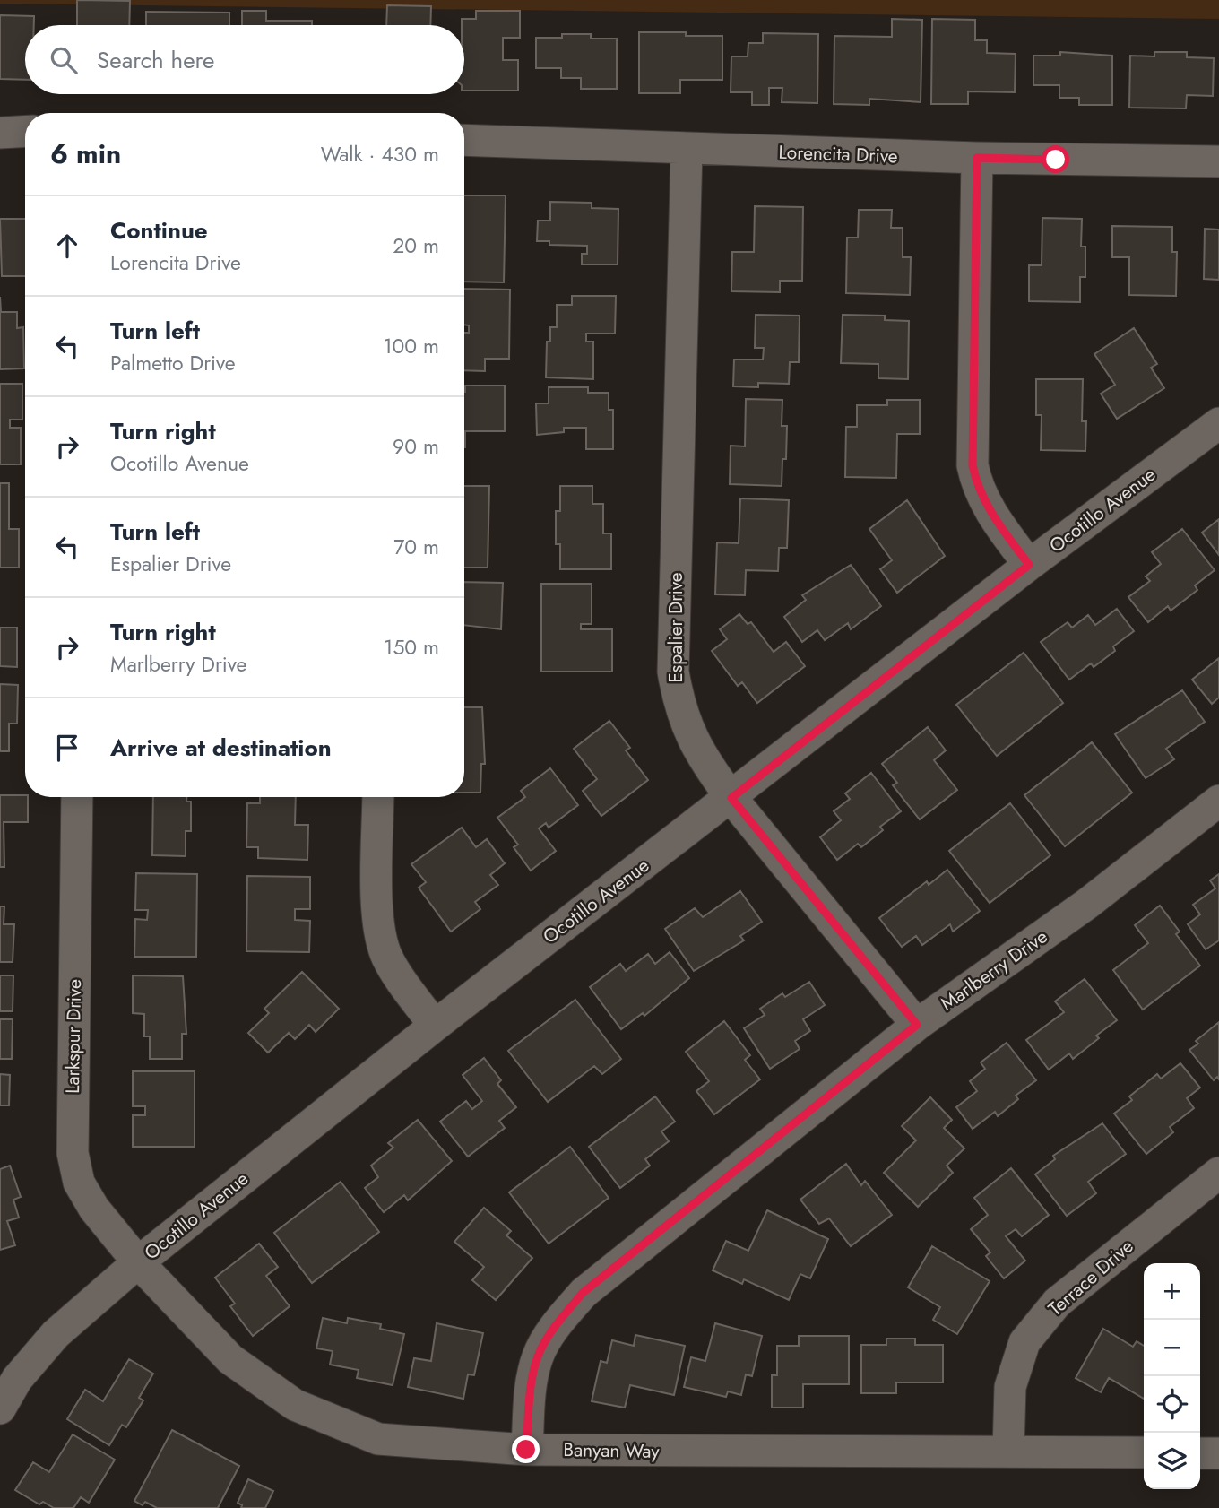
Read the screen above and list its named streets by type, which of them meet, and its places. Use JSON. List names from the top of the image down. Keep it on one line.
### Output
{"streets":{"street":["Lorencita Drive","Ocotillo Avenue","Espalier Drive","Marlberry Drive","Larkspur Drive","Terrace Drive","Banyan Way"]},"crossings":[["Lorencita Drive","Espalier Drive"],["Ocotillo Avenue","Espalier Drive"],["Ocotillo Avenue","Larkspur Drive"],["Ocotillo Avenue","Banyan Way"],["Espalier Drive","Marlberry Drive"],["Marlberry Drive","Banyan Way"],["Larkspur Drive","Banyan Way"],["Terrace Drive","Banyan Way"]],"page":{"search":"Search here","heading":["6 min","Walk · 430 m"],"list":[["Continue","Lorencita Drive","20 m"],["Turn left","Palmetto Drive","100 m"],["Turn right","Ocotillo Avenue","90 m"],["Turn left","Espalier Drive","70 m"],["Turn right","Marlberry Drive","150 m"],"Arrive at destination"],"map_buttons":["+","−"]}}
